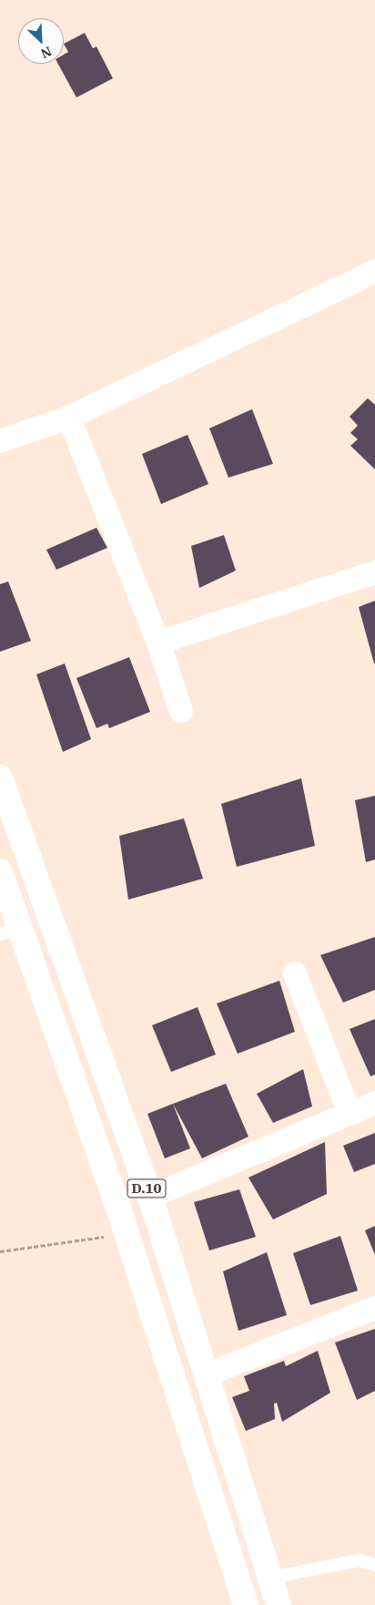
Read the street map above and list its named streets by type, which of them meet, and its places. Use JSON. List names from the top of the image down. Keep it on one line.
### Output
{"streets":{"main road":["D.10"]},"north":"bottom right"}
